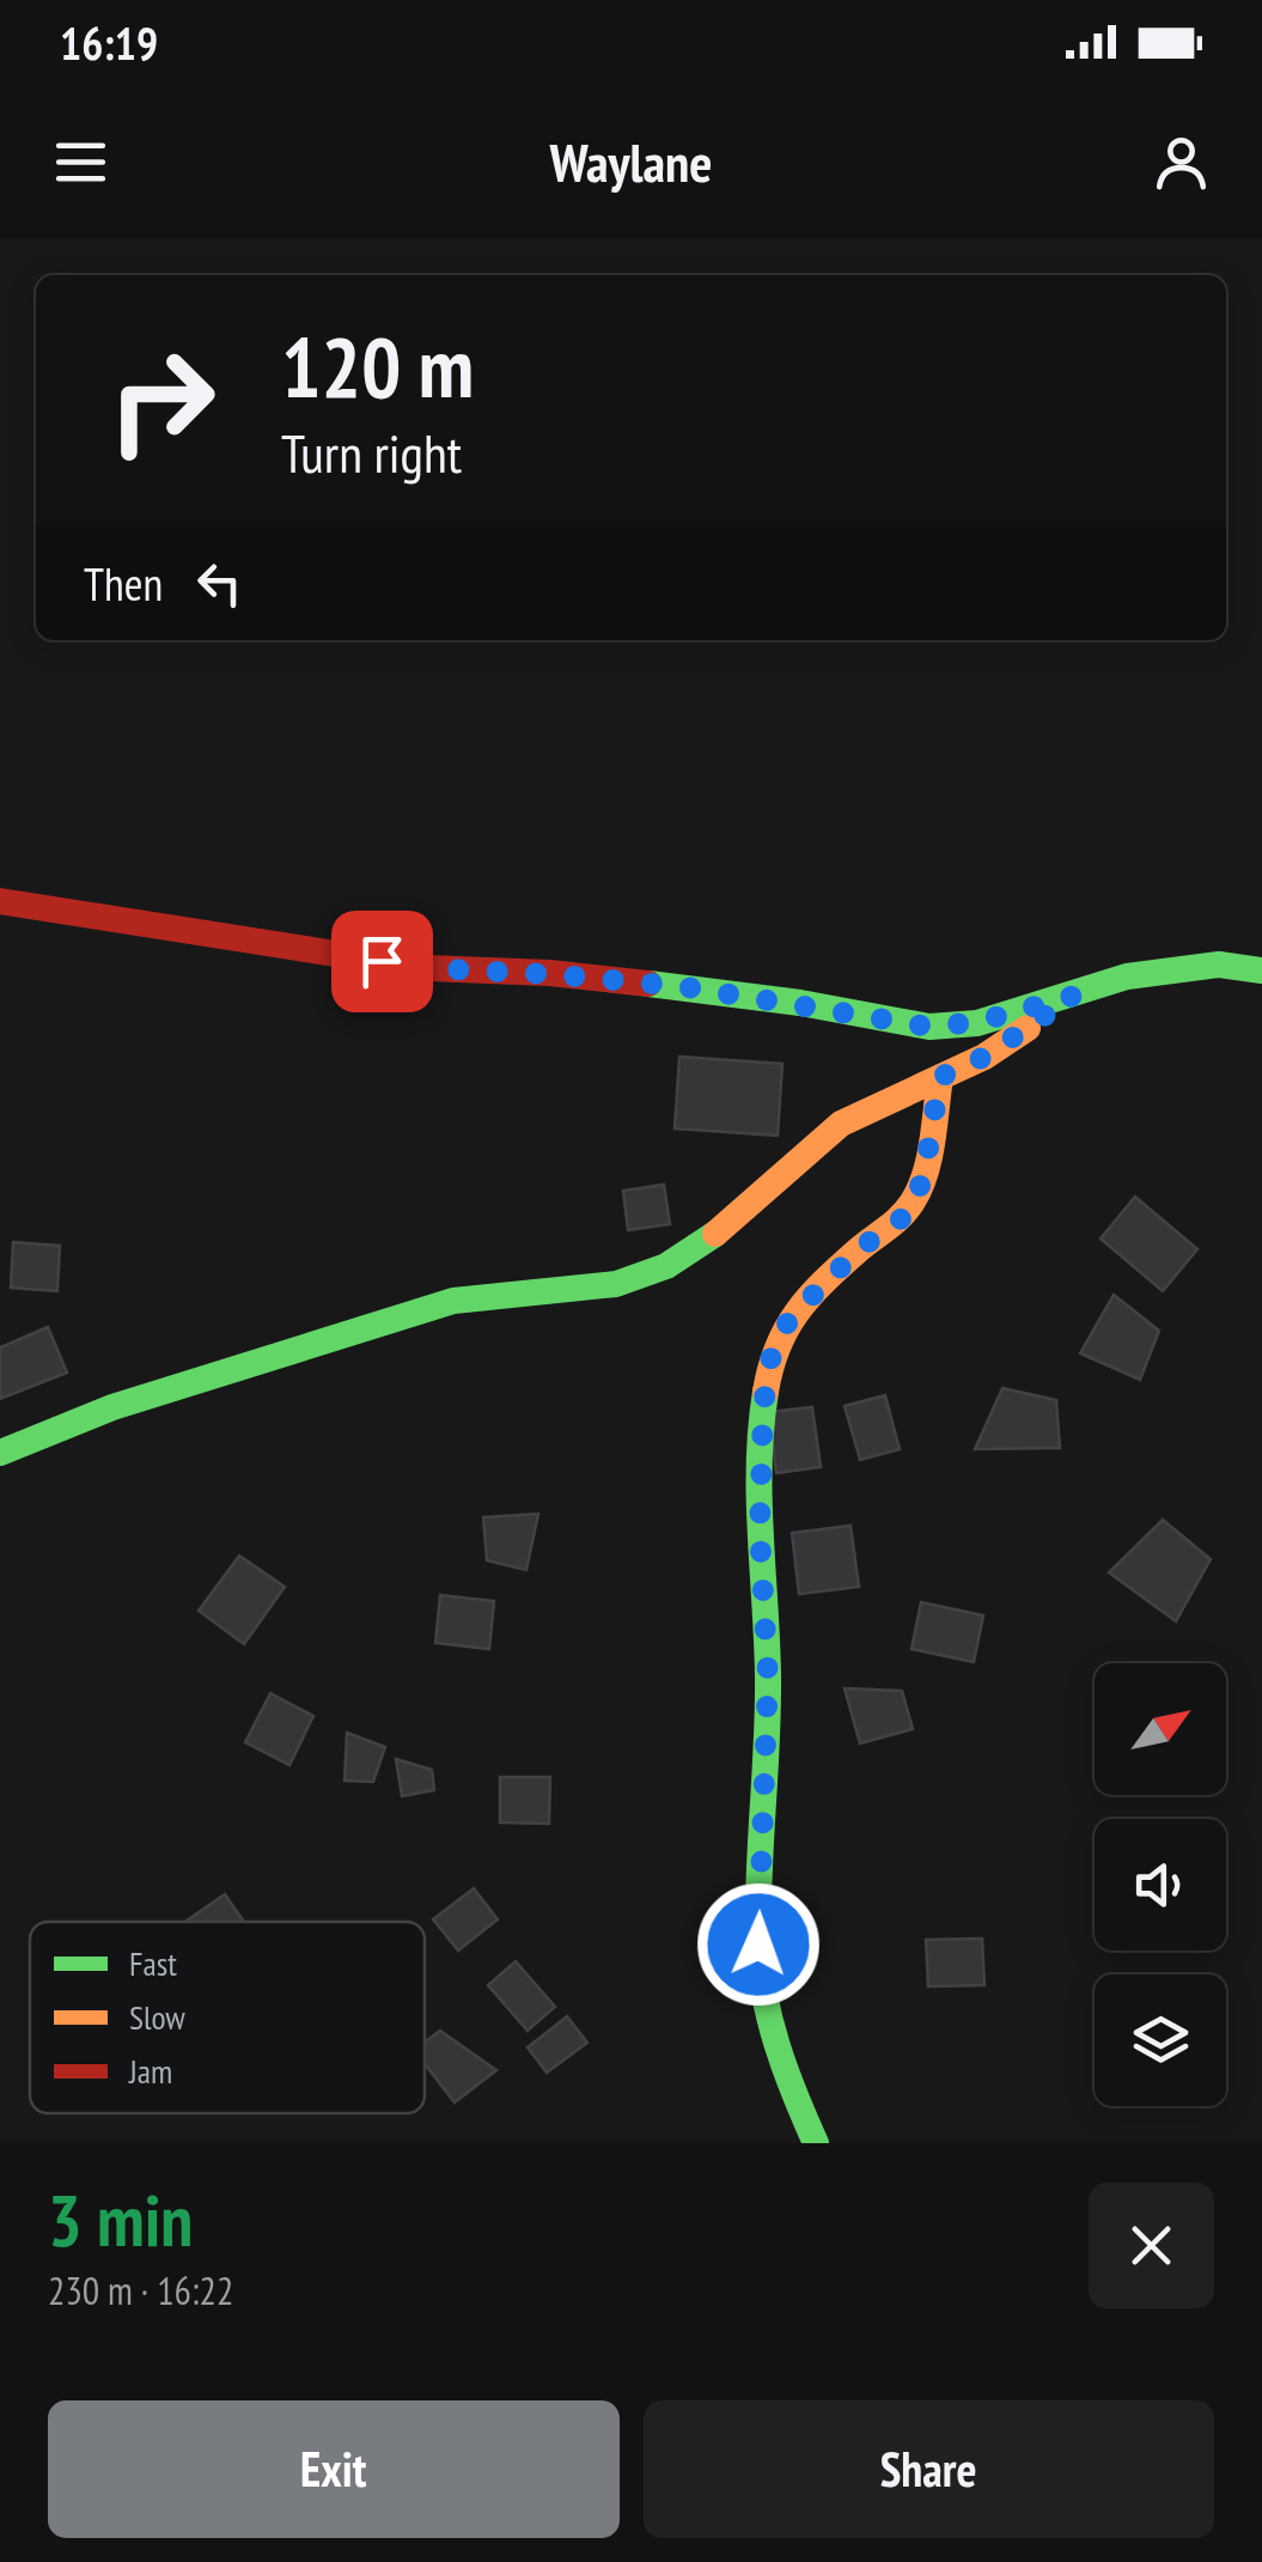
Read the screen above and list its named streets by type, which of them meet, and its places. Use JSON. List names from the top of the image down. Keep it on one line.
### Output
{"legend":["Fast","Slow","Jam"],"north":"top right","page":{"status":"16:19","header":"Waylane","turn":["120 m","Turn right"],"then":"Then","heading":["3 min","230 m · 16:22"],"buttons":["Exit","Share"]}}
